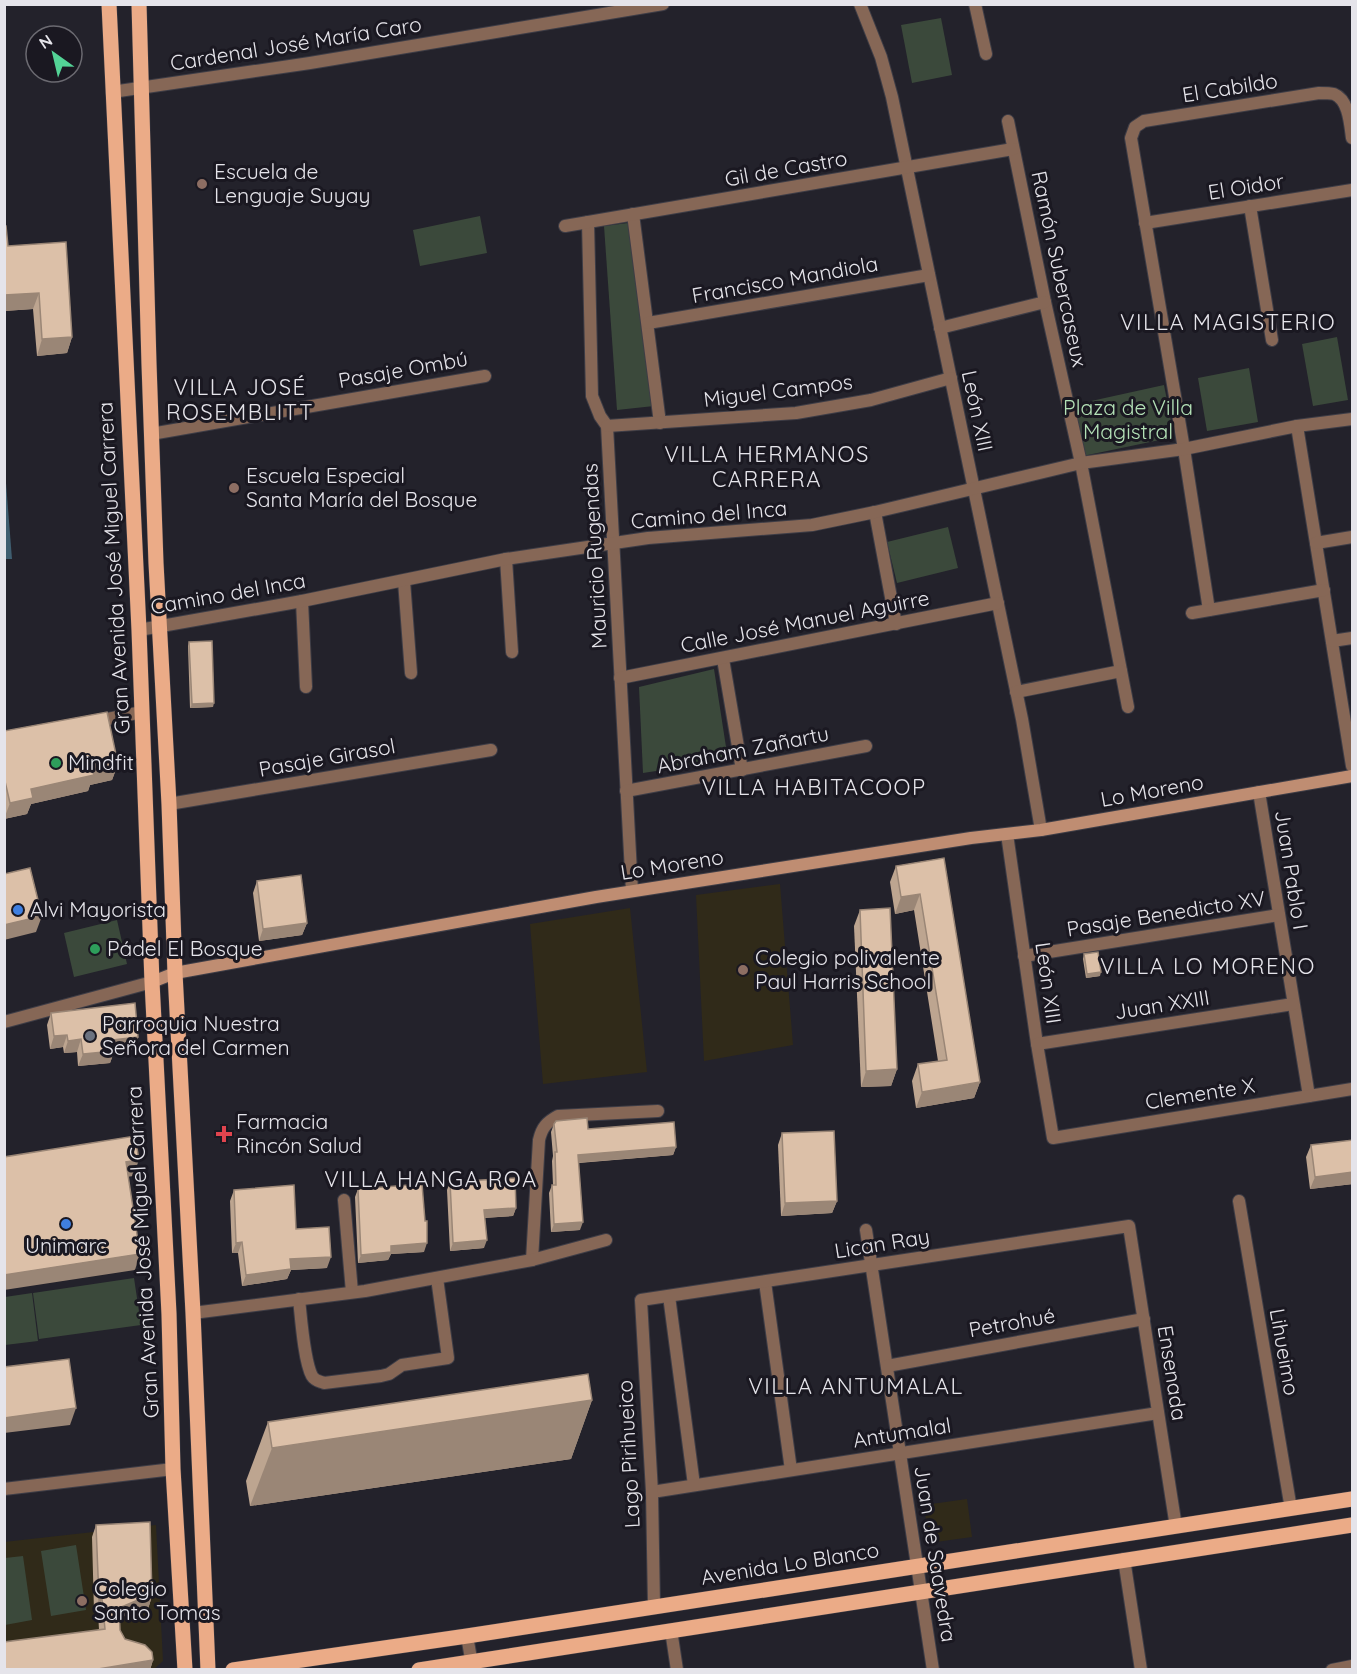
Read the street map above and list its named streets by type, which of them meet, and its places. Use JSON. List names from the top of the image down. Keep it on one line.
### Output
{"streets":{"main road":["Gran Avenida José Miguel Carrera","Avenida Lo Blanco"],"street":["Cardenal José María Caro","El Cabildo","Gil de Castro","El Oidor","Ramón Subercaseux","Francisco Mandiola","Pasaje Ombú","Miguel Campos","León XIII","Camino del Inca","Mauricio Rugendas","Calle José Manuel Aguirre","Abraham Zañartu","Pasaje Girasol","Lo Moreno","Juan Pablo I","Pasaje Benedicto XV","Juan XXIII","Clemente X","Lican Ray","Petrohué","Lihueimo","Ensenada","Antumalal","Lago Pirihueico","Juan de Saavedra"]},"crossings":[["Cardenal José María Caro","Gran Avenida José Miguel Carrera"],["El Cabildo","El Oidor"],["Gil de Castro","Ramón Subercaseux"],["Gil de Castro","León XIII"],["Gil de Castro","Mauricio Rugendas"],["Ramón Subercaseux","Camino del Inca"],["Francisco Mandiola","León XIII"],["Pasaje Ombú","Gran Avenida José Miguel Carrera"],["Miguel Campos","León XIII"],["Miguel Campos","Mauricio Rugendas"],["León XIII","Camino del Inca"],["León XIII","Calle José Manuel Aguirre"],["León XIII","Lo Moreno"],["León XIII","Pasaje Benedicto XV"],["León XIII","Juan XXIII"],["León XIII","Clemente X"],["Camino del Inca","Mauricio Rugendas"],["Camino del Inca","Gran Avenida José Miguel Carrera"],["Mauricio Rugendas","Calle José Manuel Aguirre"],["Mauricio Rugendas","Abraham Zañartu"],["Mauricio Rugendas","Lo Moreno"],["Gran Avenida José Miguel Carrera","Pasaje Girasol"],["Gran Avenida José Miguel Carrera","Lo Moreno"],["Lo Moreno","Juan Pablo I"],["Juan Pablo I","Pasaje Benedicto XV"],["Juan Pablo I","Juan XXIII"],["Juan Pablo I","Clemente X"],["Lican Ray","Ensenada"],["Lican Ray","Lago Pirihueico"],["Lican Ray","Juan de Saavedra"],["Petrohué","Ensenada"],["Petrohué","Juan de Saavedra"],["Lihueimo","Avenida Lo Blanco"],["Ensenada","Antumalal"],["Ensenada","Avenida Lo Blanco"],["Antumalal","Lago Pirihueico"],["Antumalal","Juan de Saavedra"],["Lago Pirihueico","Avenida Lo Blanco"],["Juan de Saavedra","Avenida Lo Blanco"]],"districts":["VILLA MAGISTERIO","VILLA JOSÉ ROSEMBLITT","VILLA HERMANOS CARRERA","VILLA HABITACOOP","VILLA LO MORENO","VILLA HANGA ROA","VILLA ANTUMALAL"],"parks":["Plaza de Villa Magistral"],"places":{"other":["Escuela de Lenguaje Suyay","Escuela Especial Santa María del Bosque","Mindfit","Alvi Mayorista","Pádel El Bosque","Colegio polivalente Paul Harris School","Parroquia Nuestra Señora del Carmen","Unimarc","Colegio Santo Tomas"],"health":["Farmacia Rincón Salud"]},"north":"top left"}
